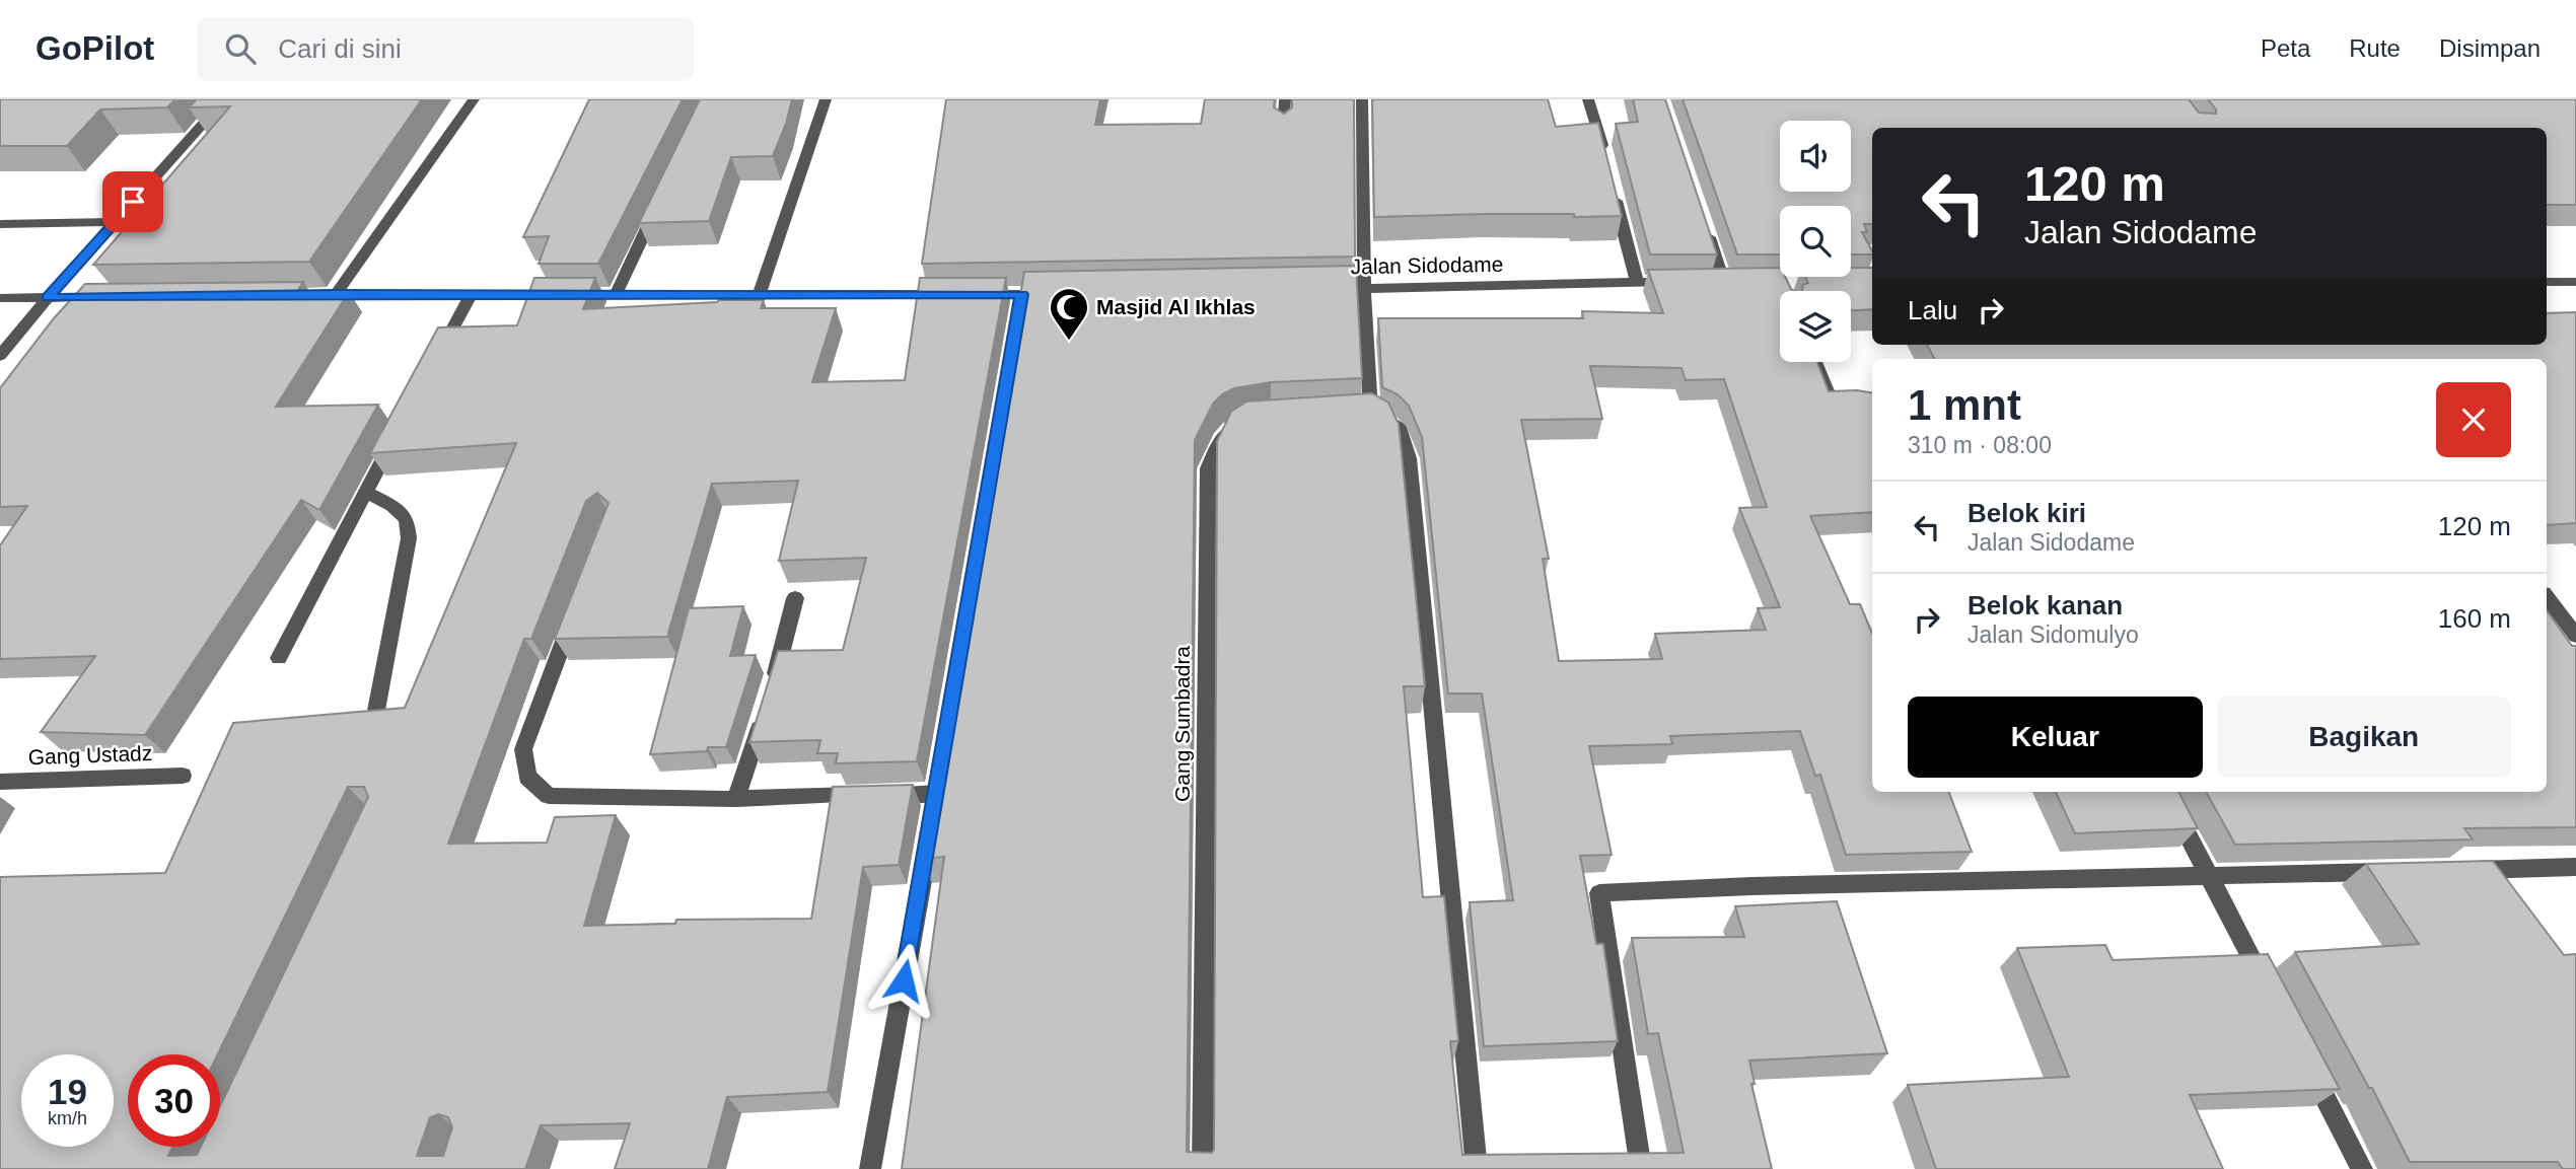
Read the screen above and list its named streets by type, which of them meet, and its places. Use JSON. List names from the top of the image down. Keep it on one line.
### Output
{"streets":{"street":["Jalan Sidodame","Gang Sumbadra","Gang Ustadz"]},"places":{"mosque":["Masjid Al Ikhlas"]},"page":{"header":"GoPilot","search":"Cari di sini","nav":["Peta","Rute","Disimpan"],"turn":["120 m","Jalan Sidodame"],"then":"Lalu","heading":["1 mnt","310 m · 08:00"],"list":[{"name":"Belok kiri","note":"Jalan Sidodame","value":"120 m"},{"name":"Belok kanan","note":"Jalan Sidomulyo","value":"160 m"}],"buttons":["Keluar","Bagikan"],"speed":"19 km/h","limit":"30"}}
